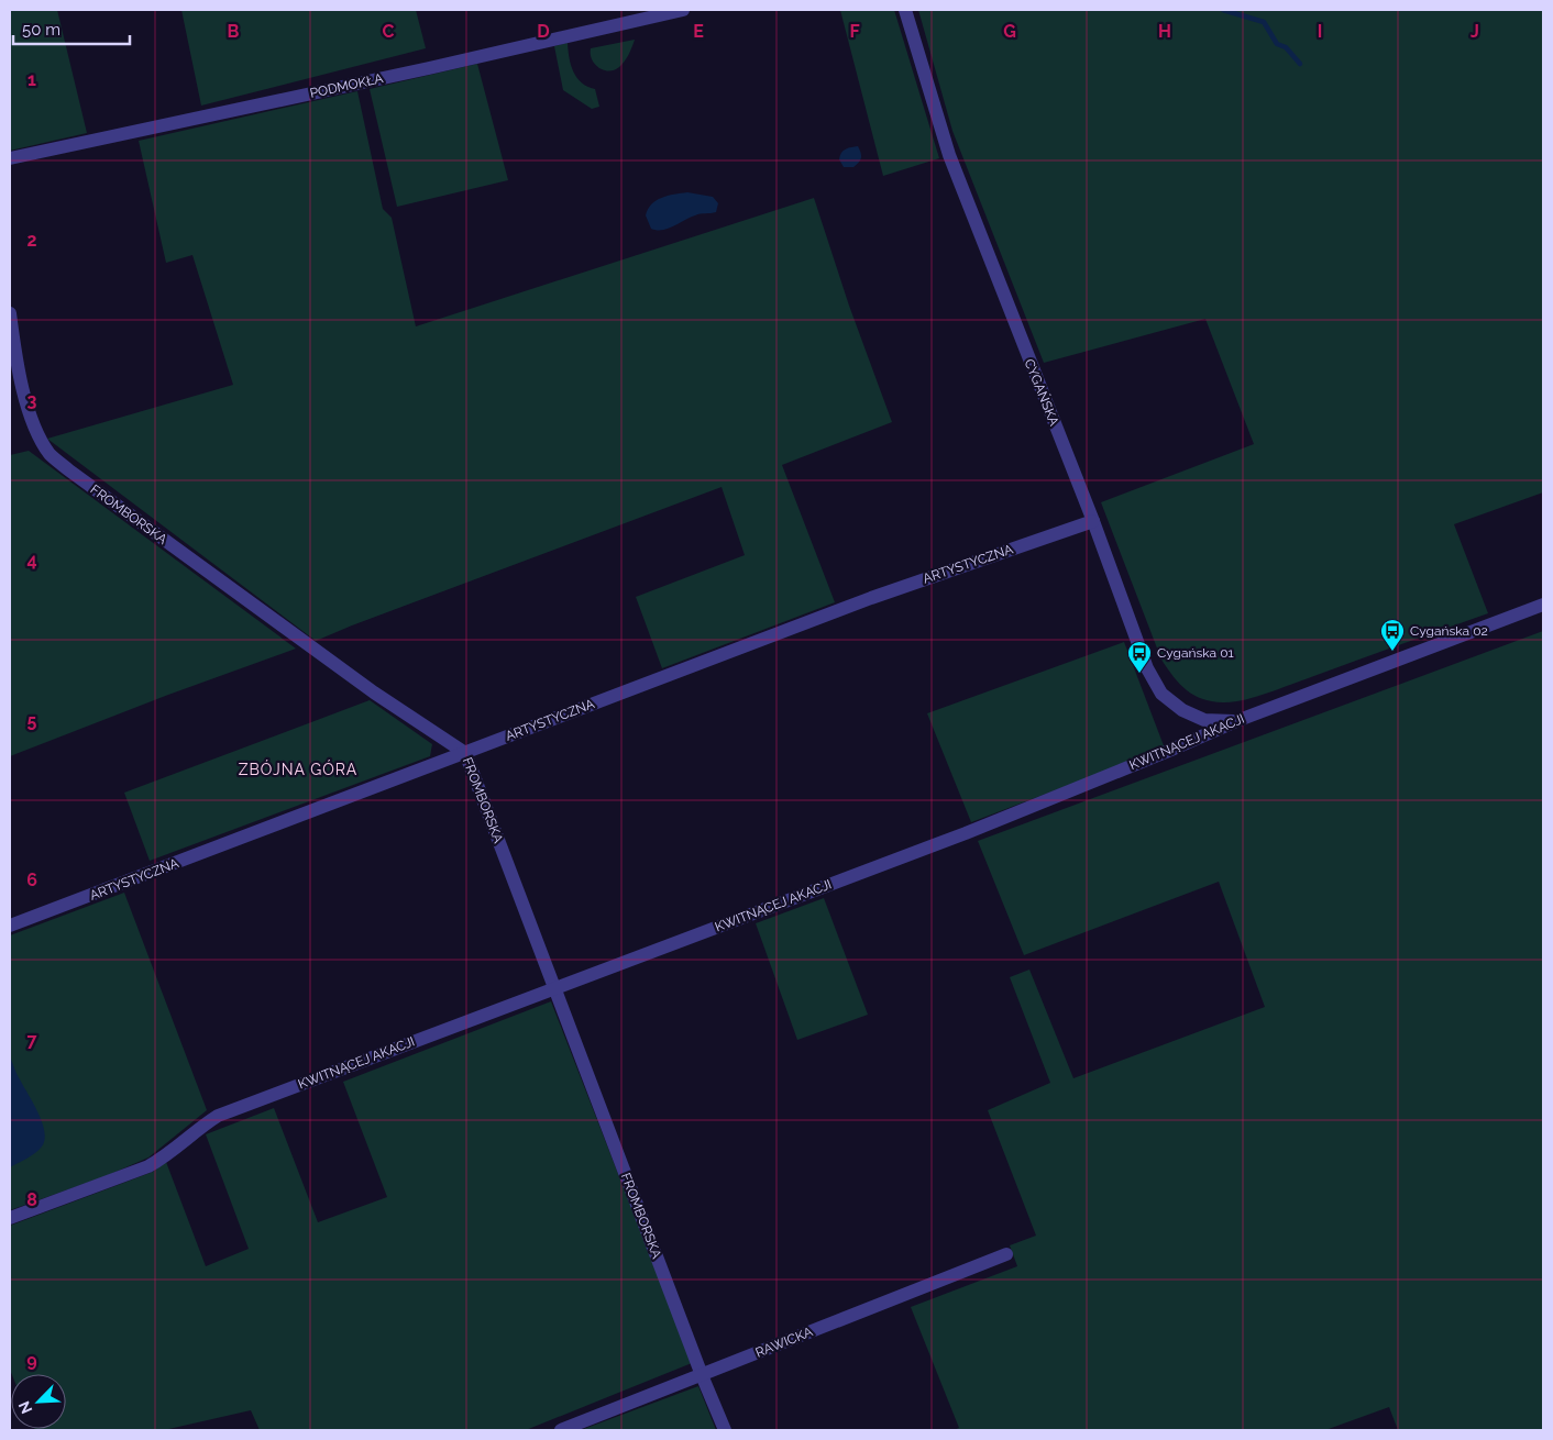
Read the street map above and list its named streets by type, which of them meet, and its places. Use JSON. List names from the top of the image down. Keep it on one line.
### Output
{"streets":{"street":["PODMOKŁA","CYGAŃSKA","FROMBORSKA","ARTYSTYCZNA","KWITNĄCEJ AKACJI","RAWICKA"]},"crossings":[["CYGAŃSKA","ARTYSTYCZNA"],["CYGAŃSKA","KWITNĄCEJ AKACJI"],["FROMBORSKA","ARTYSTYCZNA"],["FROMBORSKA","KWITNĄCEJ AKACJI"],["FROMBORSKA","RAWICKA"]],"districts":["ZBÓJNA GÓRA"],"places":{"bus stop":["Cygańska 02","Cygańska 01"]},"scale_bar":"50 m","north":"bottom left","grid":{"columns":["B","C","D","E","F","G","H","I","J"],"rows":["1","2","3","4","5","6","7","8","9"]}}
